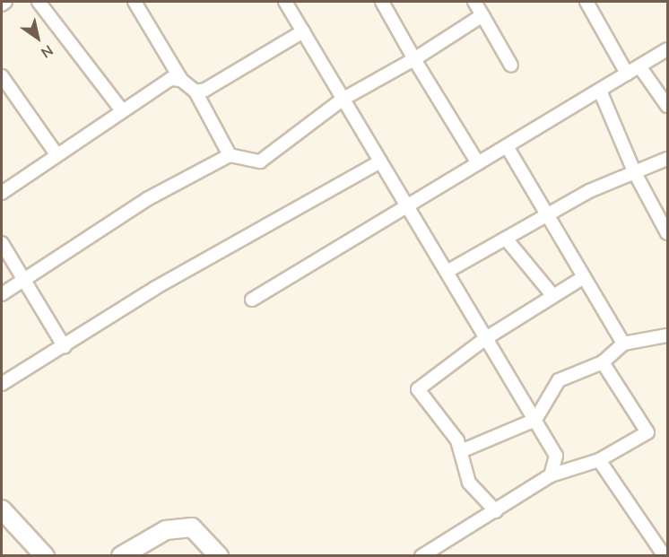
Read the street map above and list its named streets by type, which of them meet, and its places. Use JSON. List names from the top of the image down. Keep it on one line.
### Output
{"north":"bottom right"}
